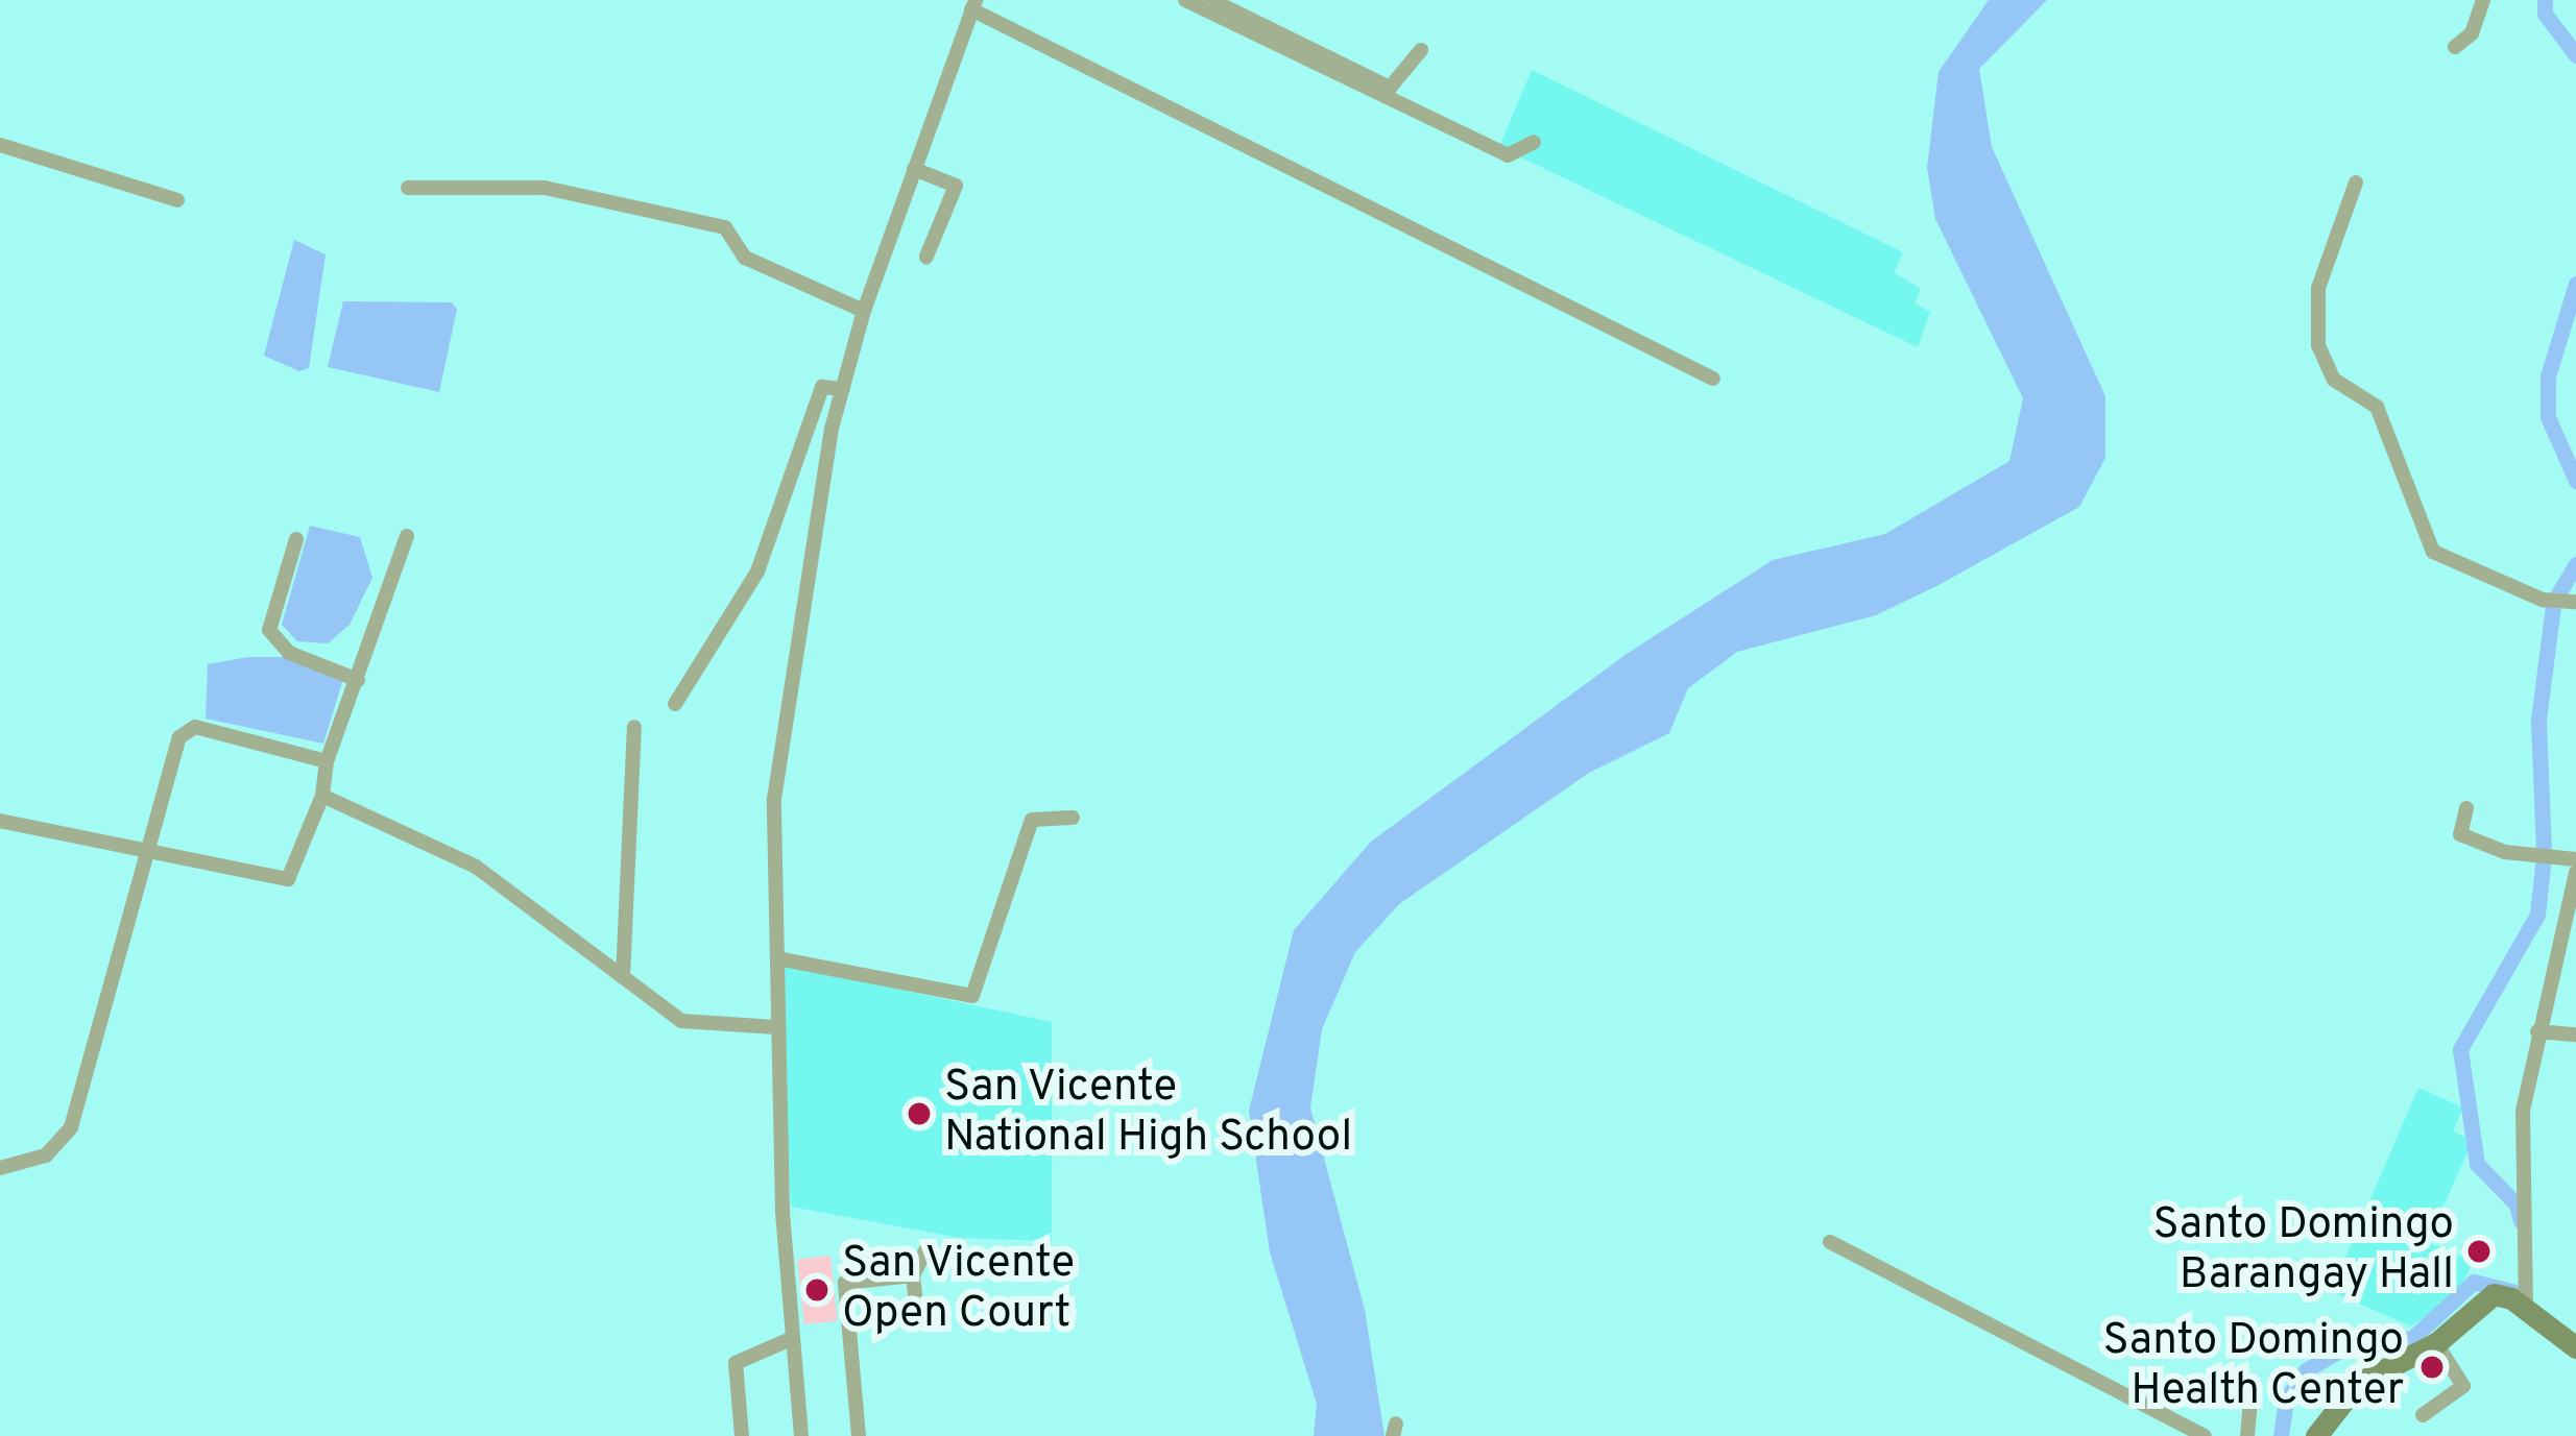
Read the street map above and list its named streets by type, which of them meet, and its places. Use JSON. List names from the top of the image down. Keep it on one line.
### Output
{"places":["San Vicente National High School","Santo Domingo Barangay Hall","San Vicente Open Court","Santo Domingo Health Center"]}
